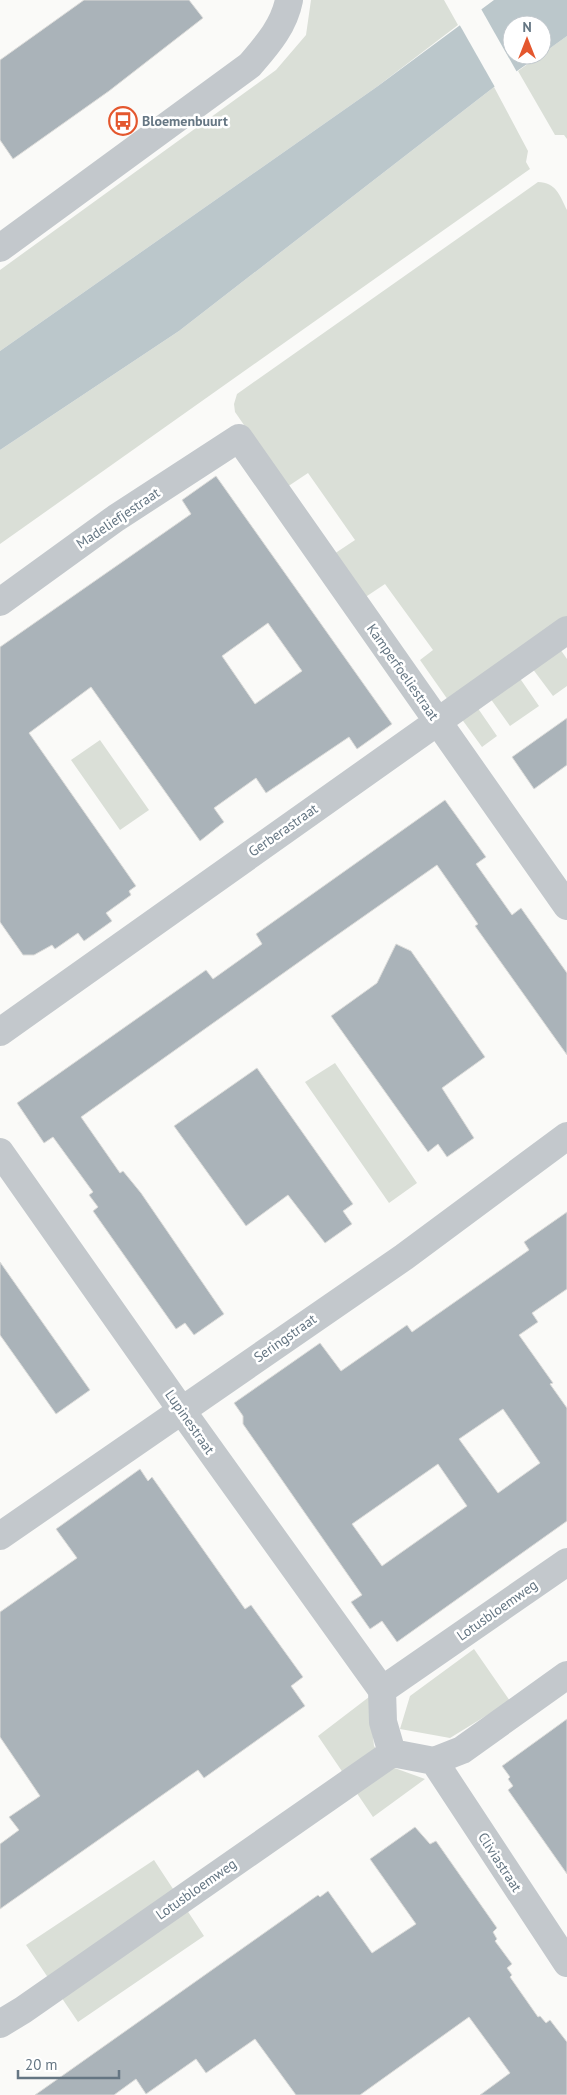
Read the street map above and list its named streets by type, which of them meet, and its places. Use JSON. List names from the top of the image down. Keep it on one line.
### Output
{"streets":{"street":["Madeliefjestraat","Kamperfoeliestraat","Gerberastraat","Seringstraat","Lupinestraat","Lotusbloemweg","Cliviastraat"]},"crossings":[["Madeliefjestraat","Kamperfoeliestraat"],["Kamperfoeliestraat","Gerberastraat"],["Seringstraat","Lupinestraat"],["Lupinestraat","Lotusbloemweg"]],"places":{"bus stop":["Bloemenbuurt"]},"scale_bar":"20 m","north":"top"}
